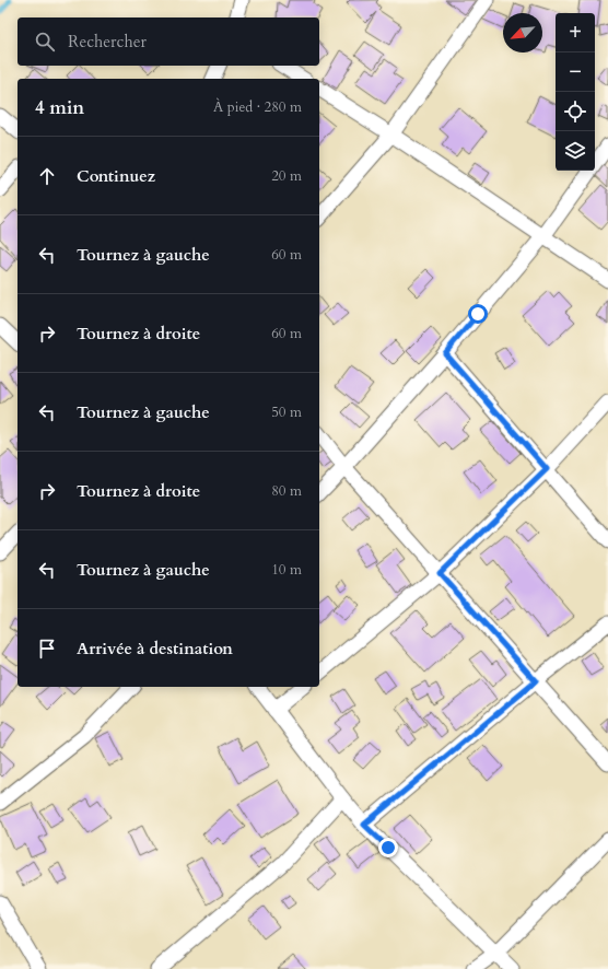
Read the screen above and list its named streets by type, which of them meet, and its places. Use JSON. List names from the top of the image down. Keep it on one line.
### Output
{"north":"bottom left","page":{"map_buttons":["+","−"],"search":"Rechercher","heading":["4 min","À pied · 280 m"],"list":[["Continuez","20 m"],["Tournez à gauche","60 m"],["Tournez à droite","60 m"],["Tournez à gauche","50 m"],["Tournez à droite","80 m"],["Tournez à gauche","10 m"],"Arrivée à destination"]}}
